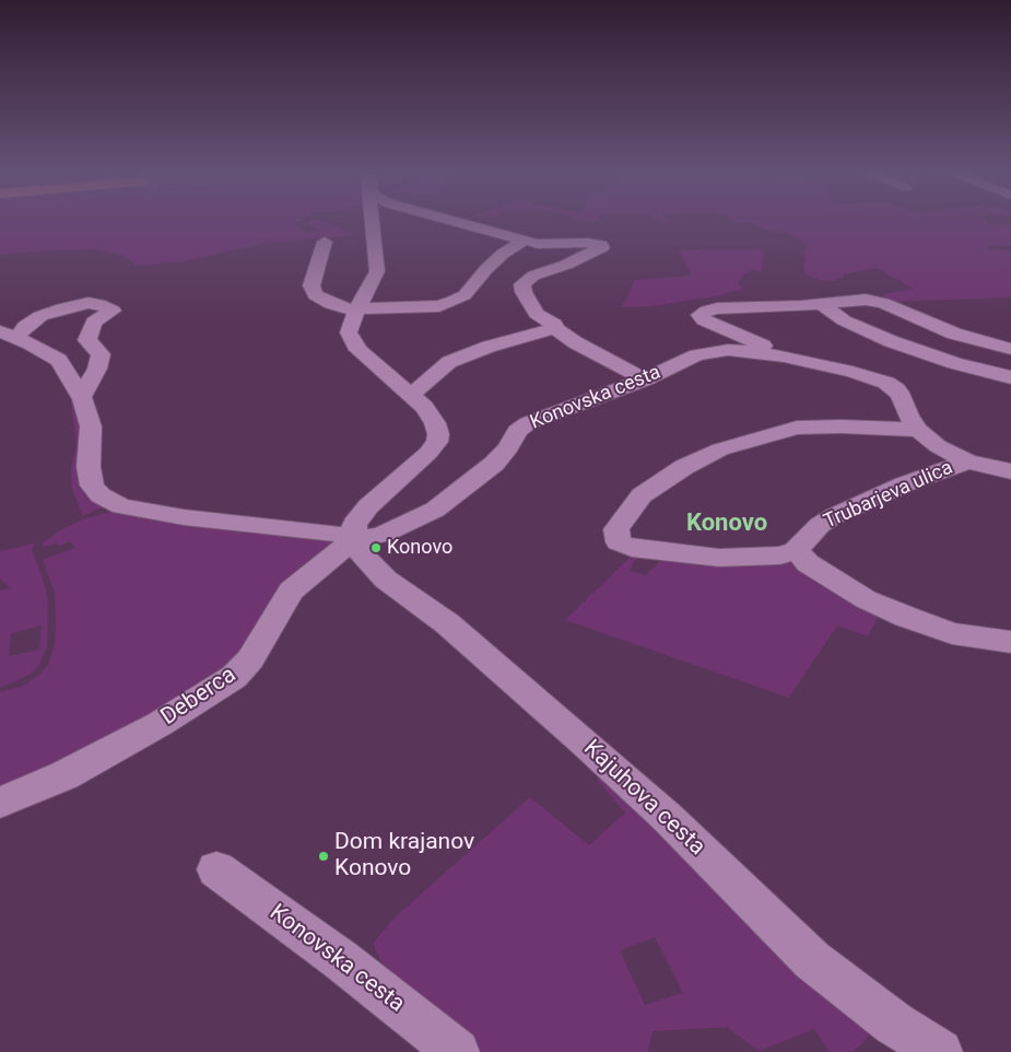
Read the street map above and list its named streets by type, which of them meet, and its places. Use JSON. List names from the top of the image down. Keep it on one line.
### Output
{"streets":{"street":["Konovska cesta","Trubarjeva ulica","Deberca","Kajuhova cesta"]},"crossings":[["Konovska cesta","Trubarjeva ulica"],["Konovska cesta","Deberca"],["Konovska cesta","Kajuhova cesta"],["Deberca","Kajuhova cesta"]],"districts":["Konovo"],"places":["Konovo","Dom krajanov Konovo"]}
